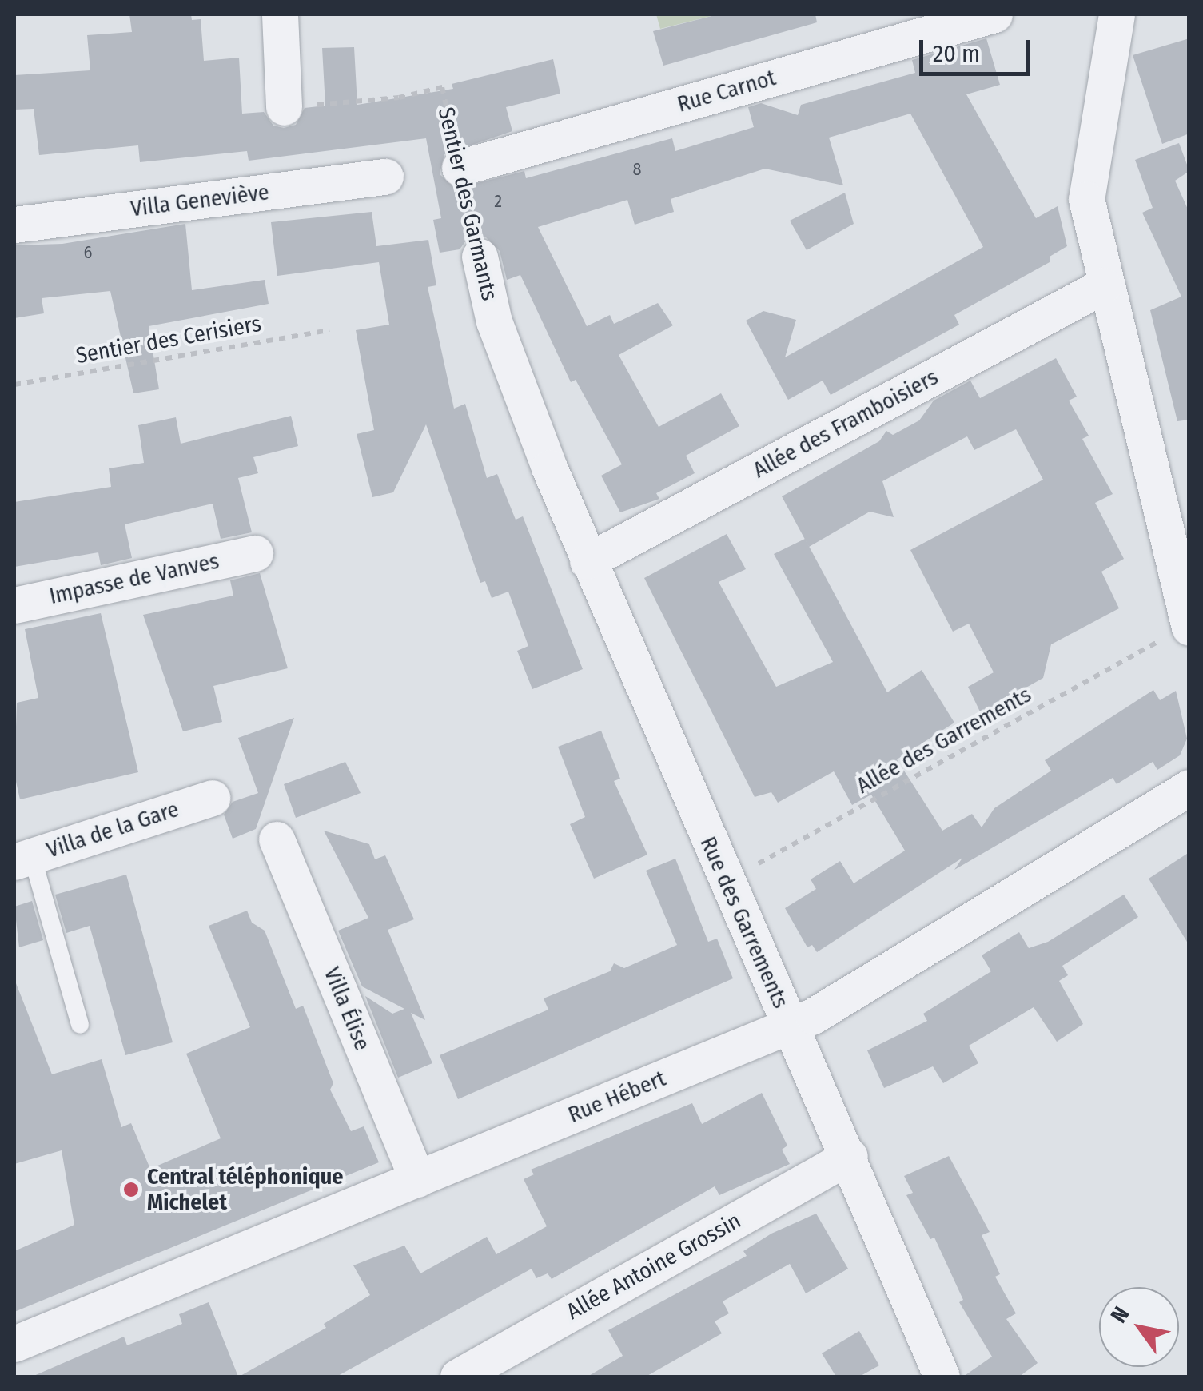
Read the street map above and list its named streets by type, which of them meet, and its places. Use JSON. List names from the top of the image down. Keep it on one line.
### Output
{"streets":{"street":["Rue Carnot","Villa Geneviève","Sentier des Garmants","Allée des Framboisiers","Impasse de Vanves","Villa de la Gare","Rue des Garrements","Villa Élise","Rue Hébert","Allée Antoine Grossin"],"path":["Sentier des Cerisiers","Allée des Garrements"]},"crossings":[["Rue Carnot","Sentier des Garmants"],["Sentier des Garmants","Rue des Garrements"],["Allée des Framboisiers","Rue des Garrements"],["Rue des Garrements","Rue Hébert"],["Rue des Garrements","Allée Antoine Grossin"],["Villa Élise","Rue Hébert"]],"places":["Central téléphonique Michelet"],"house_numbers":["8","2","6"],"scale_bar":"20 m","north":"top left"}
